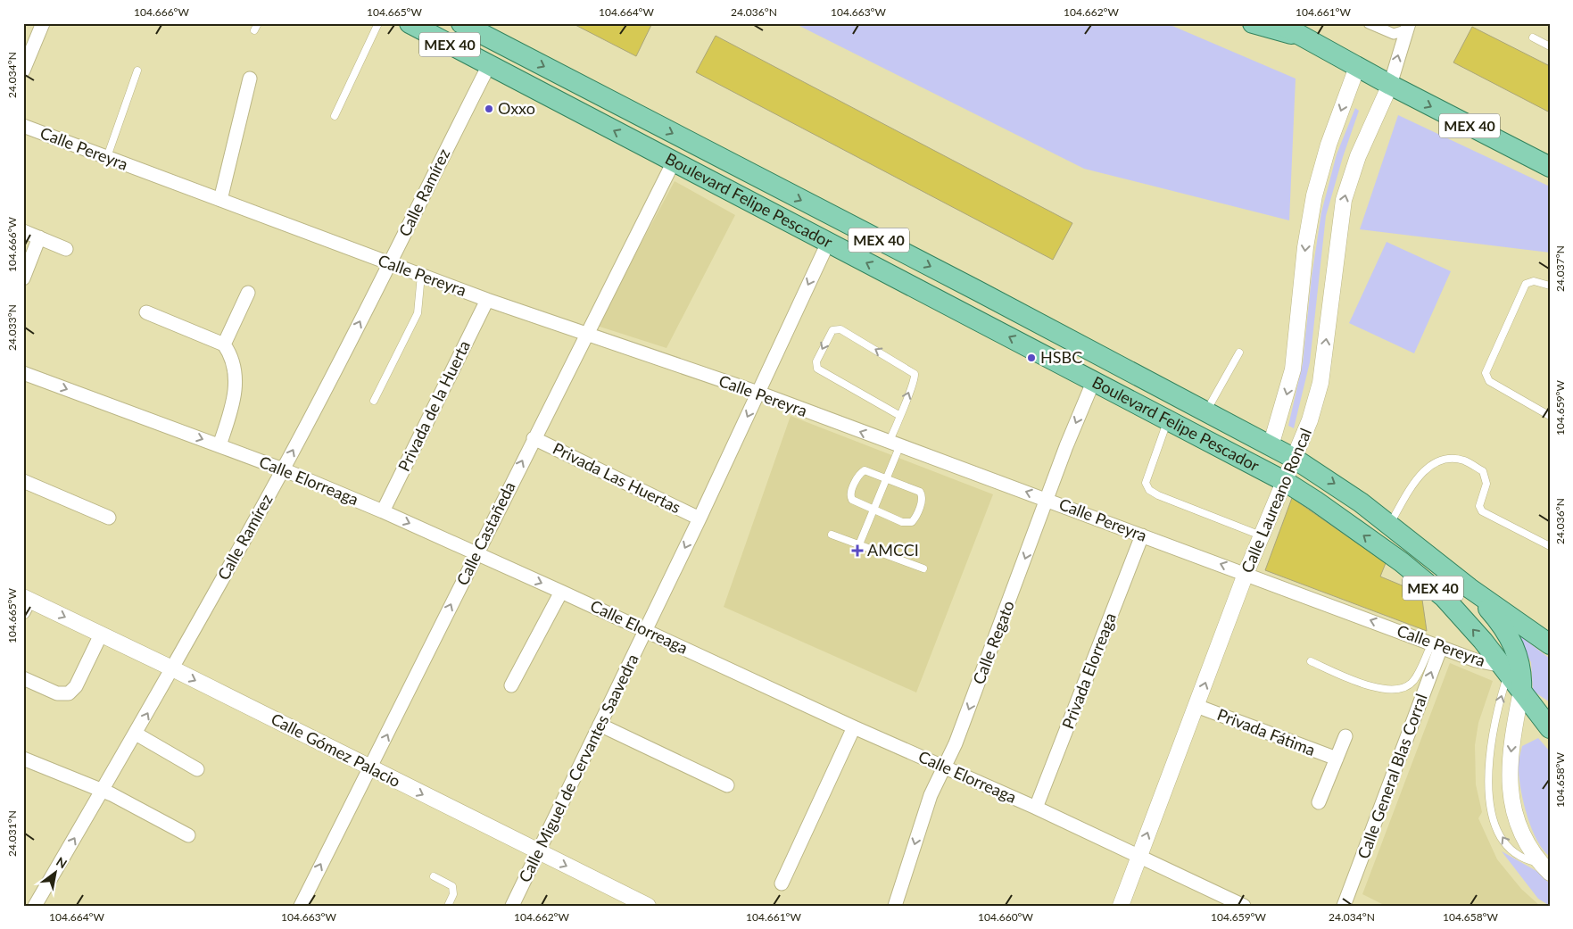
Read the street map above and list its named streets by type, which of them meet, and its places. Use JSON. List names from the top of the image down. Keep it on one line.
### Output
{"streets":{"main road":["MEX 40","Boulevard Felipe Pescador"],"street":["Calle Pereyra","Calle Ramírez","Privada de la Huerta","Privada Las Huertas","Calle Elorreaga","Calle Laureano Roncal","Calle Castañeda","Calle Regato","Privada Elorreaga","Privada Fátima","Calle Gómez Palacio","Calle Miguel de Cervantes Saavedra","Calle General Blas Corral"]},"crossings":[["MEX 40","Calle Laureano Roncal"],["Calle Pereyra","Calle Ramírez"],["Calle Pereyra","Boulevard Felipe Pescador"],["Calle Pereyra","Privada de la Huerta"],["Calle Pereyra","Calle Laureano Roncal"],["Calle Pereyra","Calle Castañeda"],["Calle Pereyra","Calle Regato"],["Calle Pereyra","Privada Elorreaga"],["Calle Pereyra","Calle Miguel de Cervantes Saavedra"],["Calle Pereyra","Calle General Blas Corral"],["Calle Ramírez","Boulevard Felipe Pescador"],["Calle Ramírez","Calle Elorreaga"],["Calle Ramírez","Calle Gómez Palacio"],["Boulevard Felipe Pescador","Calle Laureano Roncal"],["Boulevard Felipe Pescador","Calle Castañeda"],["Boulevard Felipe Pescador","Calle Regato"],["Boulevard Felipe Pescador","Calle Miguel de Cervantes Saavedra"],["Privada de la Huerta","Calle Elorreaga"],["Privada Las Huertas","Calle Castañeda"],["Privada Las Huertas","Calle Miguel de Cervantes Saavedra"],["Calle Elorreaga","Calle Laureano Roncal"],["Calle Elorreaga","Calle Castañeda"],["Calle Elorreaga","Calle Regato"],["Calle Elorreaga","Privada Elorreaga"],["Calle Elorreaga","Calle Miguel de Cervantes Saavedra"],["Calle Laureano Roncal","Privada Fátima"],["Calle Castañeda","Calle Gómez Palacio"],["Calle Gómez Palacio","Calle Miguel de Cervantes Saavedra"]],"one_way":["Calle Pereyra","Calle Ramírez","Calle Castañeda","Calle Regato","Calle Gómez Palacio","Calle Miguel de Cervantes Saavedra","Calle General Blas Corral"],"places":{"other":["Oxxo","HSBC"],"health":["AMCCI"]},"north":"top right","coordinates":["104.666°W","104.665°W","104.664°W","24.036°N","104.663°W","104.662°W","104.661°W","24.034°N","24.037°N","24.033°N","104.659°W","104.658°W","24.031°N","104.660°W"]}
